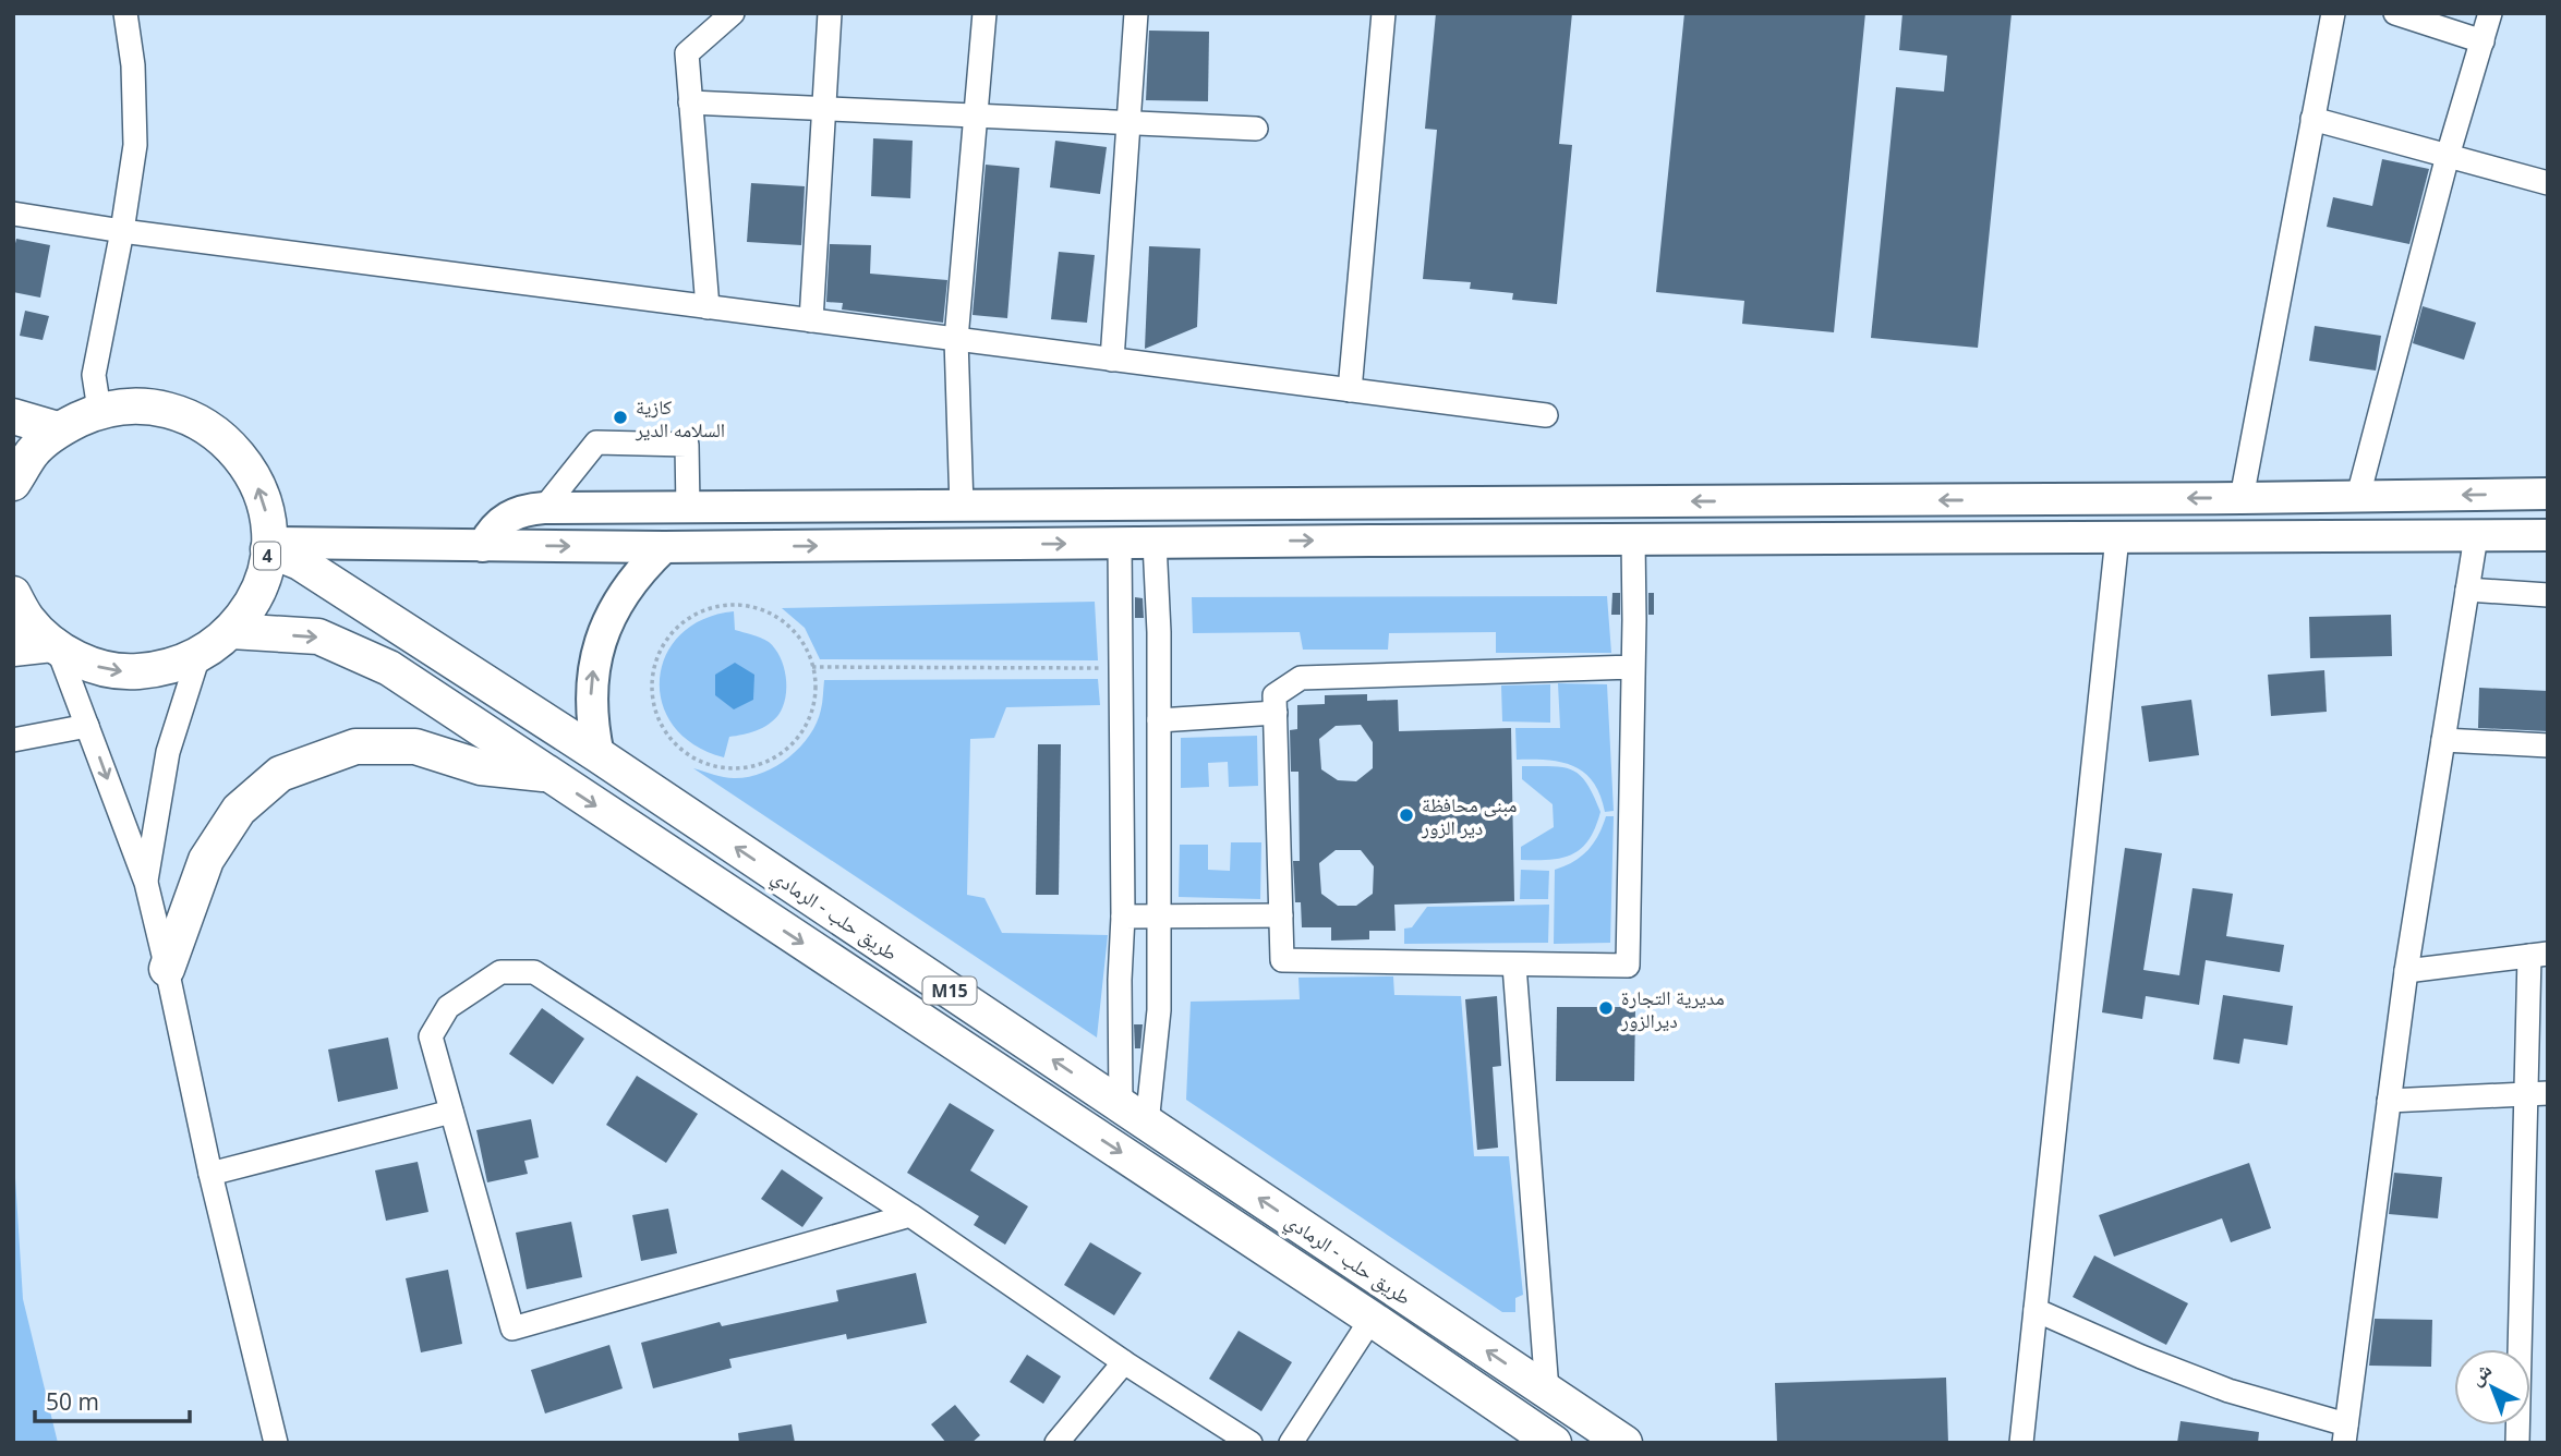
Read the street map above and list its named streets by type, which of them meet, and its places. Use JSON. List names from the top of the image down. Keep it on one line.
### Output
{"streets":{"highway":["4","طريق حلب - الرمادي","M15"]},"crossings":[["4","طريق حلب - الرمادي"]],"places":["كازية السلامه الدير","مبنى محافظة دير الزور","مديرية التجارة ديرالزور"],"scale_bar":"50 m","north":"top left"}
